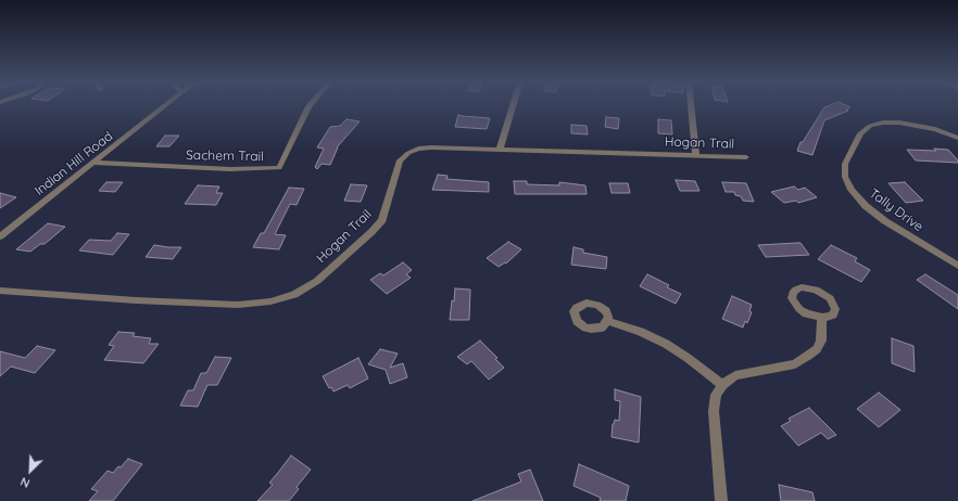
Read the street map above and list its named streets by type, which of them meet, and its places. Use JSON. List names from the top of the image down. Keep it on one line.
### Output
{"streets":{"street":["Hogan Trail","Sachem Trail","Indian Hill Road","Tally Drive"]},"crossings":[["Sachem Trail","Indian Hill Road"]],"north":"bottom left"}
